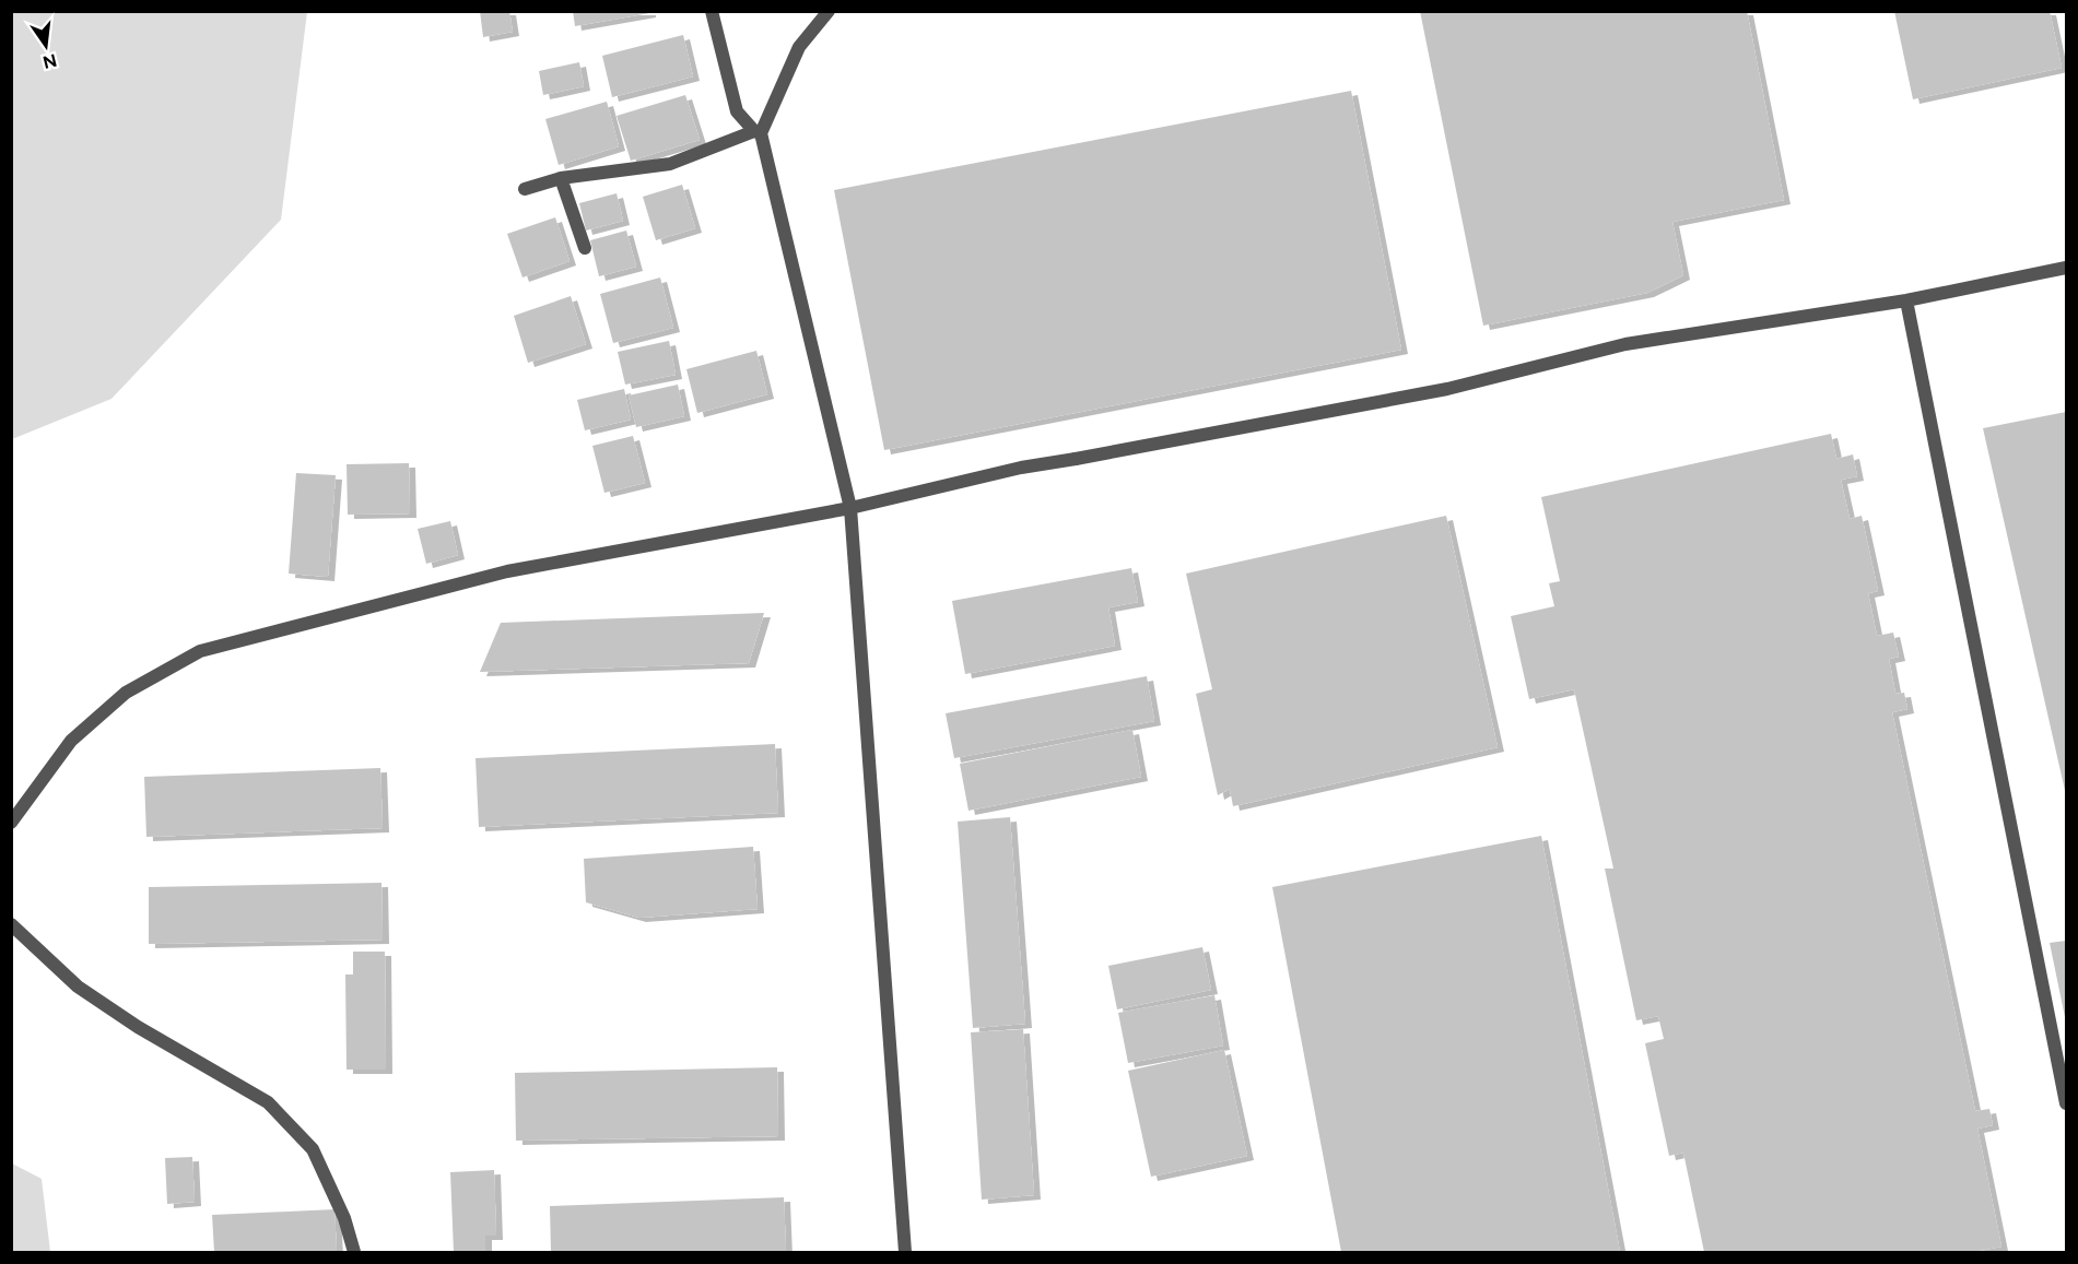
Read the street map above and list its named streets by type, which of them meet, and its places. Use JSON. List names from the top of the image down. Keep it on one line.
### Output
{"north":"bottom"}
